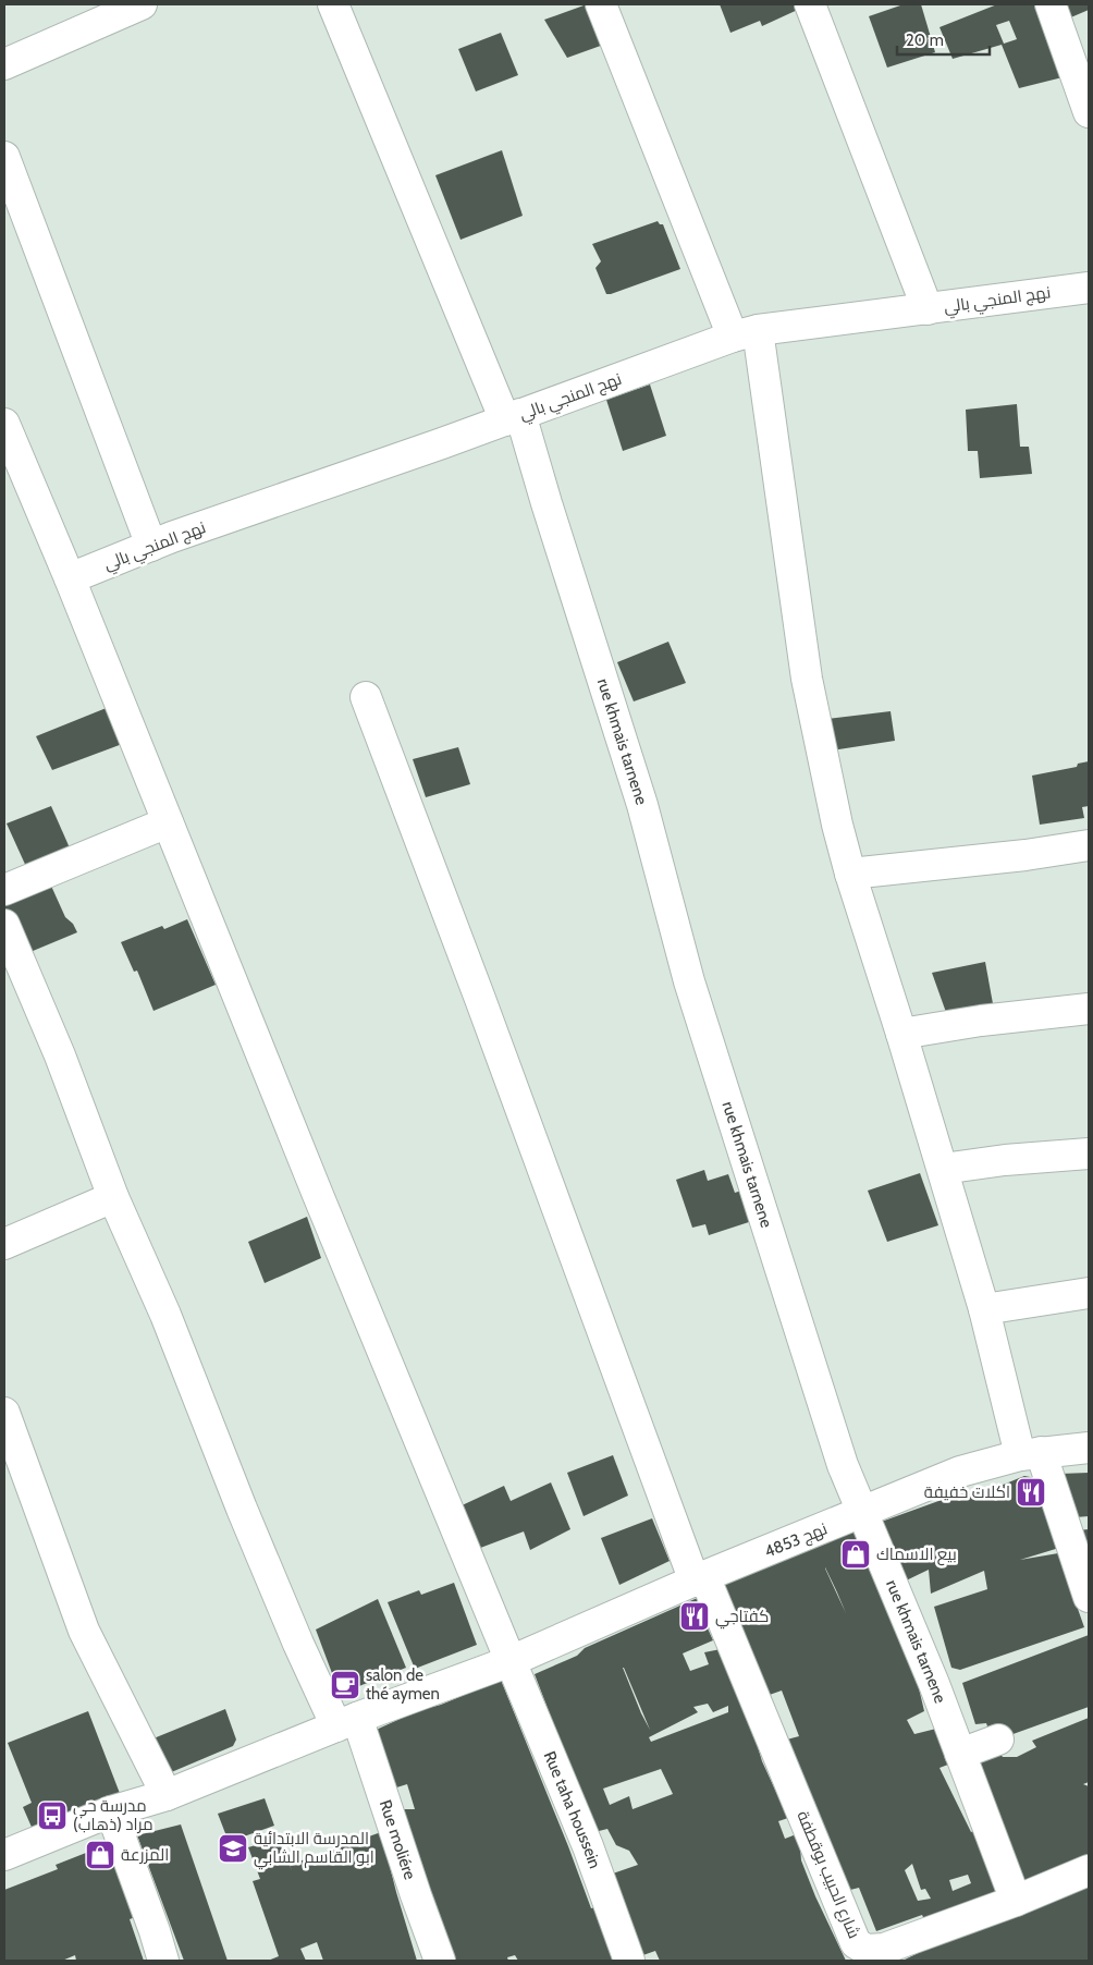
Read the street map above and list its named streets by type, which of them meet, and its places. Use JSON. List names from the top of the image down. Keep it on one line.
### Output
{"streets":{"street":["نهج المنجي بالي","rue khmais tarnene","نهج 4853","Rue taha houssein","Rue moliére","شارع الحبيب بوقطفة"]},"crossings":[["نهج المنجي بالي","rue khmais tarnene"],["نهج المنجي بالي","Rue taha houssein"],["rue khmais tarnene","نهج 4853"],["rue khmais tarnene","شارع الحبيب بوقطفة"],["نهج 4853","Rue taha houssein"],["نهج 4853","Rue moliére"],["نهج 4853","شارع الحبيب بوقطفة"]],"places":{"restaurant":["اكلات خفيفة","كفتاجي"],"shop":["بيع الاسماك","المزرعة"],"cafe":["salon de thé aymen"],"bus stop":["مدرسة حي مراد (ذهاب)"],"school or university":["المدرسة الابتدائية ابو القاسم الشابي"]},"scale_bar":"20 m"}
